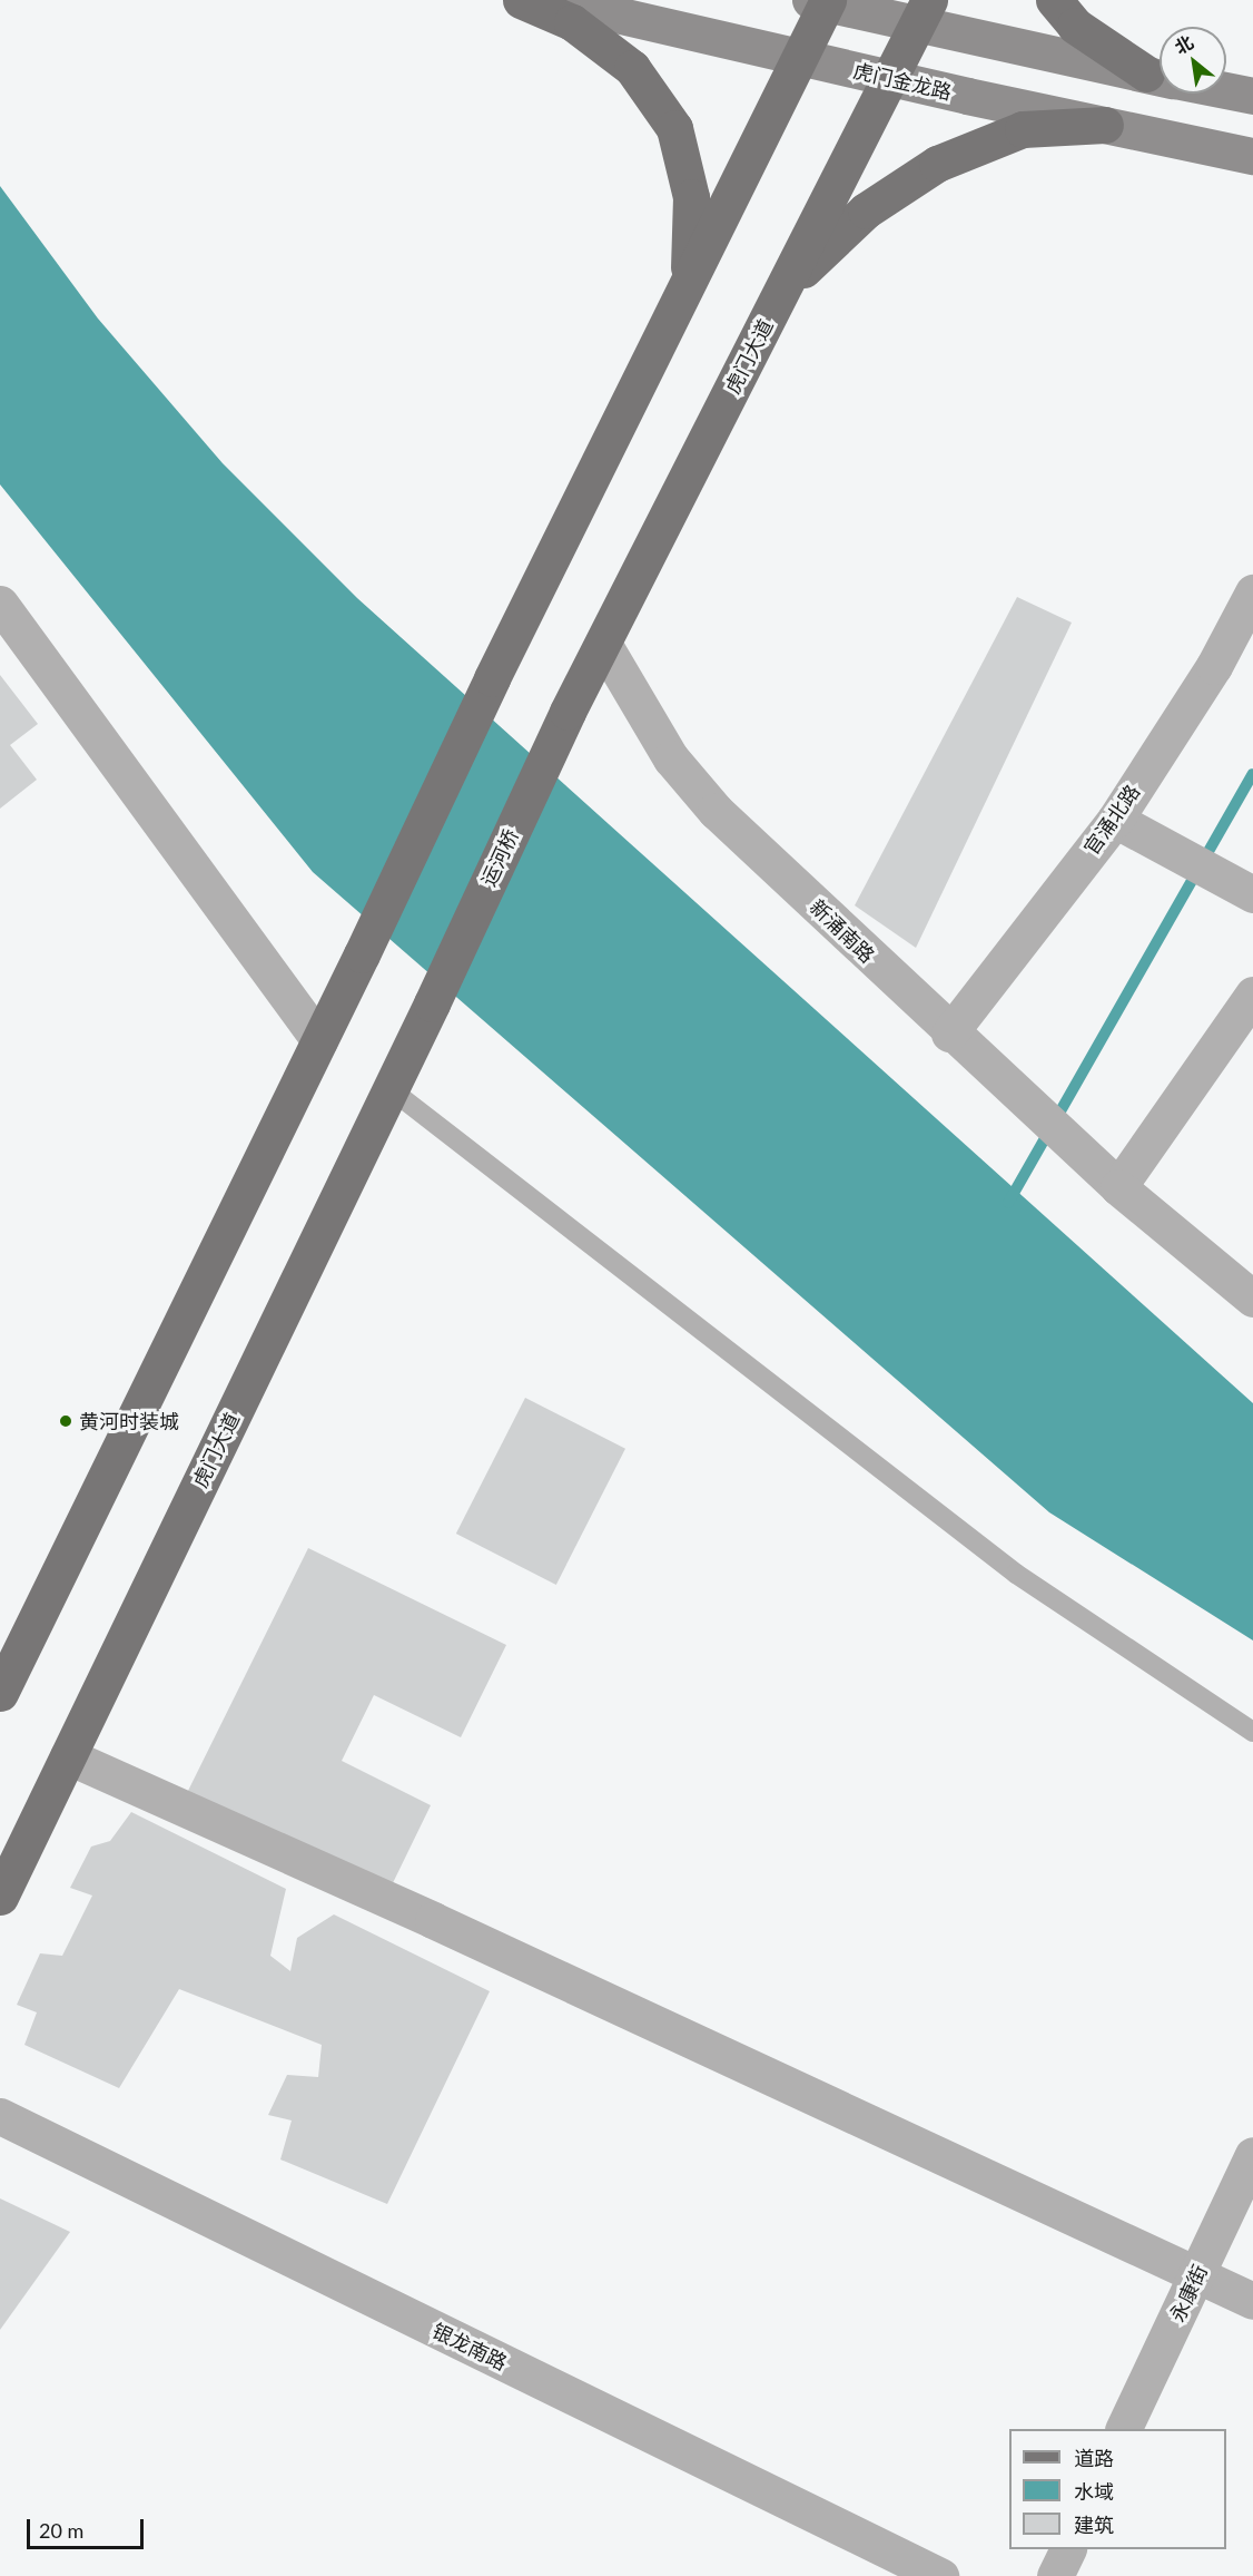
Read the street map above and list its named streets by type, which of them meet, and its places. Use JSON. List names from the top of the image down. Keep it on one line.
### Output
{"streets":{"main road":["虎门金龙路","虎门大道","运河桥"],"street":["官涌北路","新涌南路","永康街","银龙南路"]},"crossings":[["虎门金龙路","虎门大道"],["虎门大道","运河桥"],["虎门大道","新涌南路"],["官涌北路","新涌南路"]],"places":["黄河时装城"],"legend":["道路","水域","建筑"],"scale_bar":"20 m","north":"top left"}
